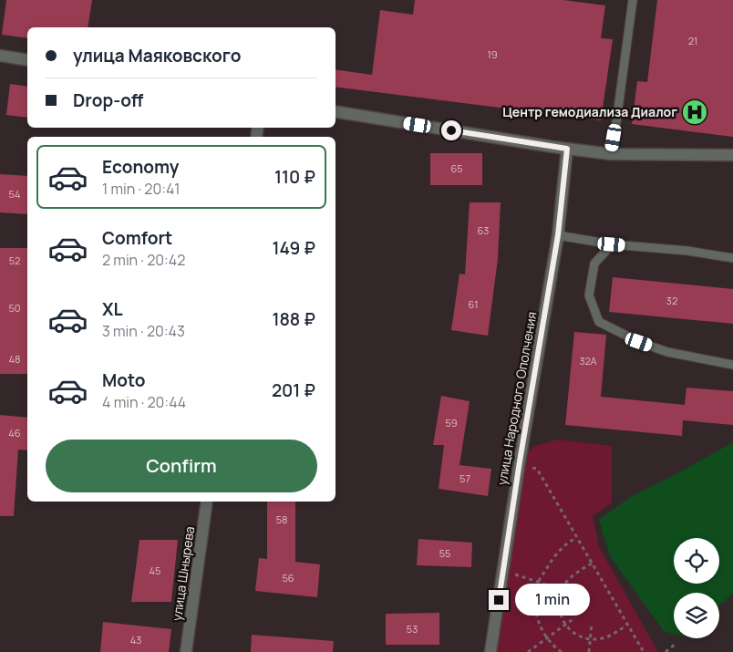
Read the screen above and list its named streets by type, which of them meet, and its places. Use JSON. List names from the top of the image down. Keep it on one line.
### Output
{"streets":{"street":["улица Народного Ополчения","улица Шнырева"]},"places":{"hospital":["Центр гемодиализа Диалог"]},"house_numbers":["21","19","65","54","63","52","32","61","50","48","32А","59","46","57","58","55","45","56","53","43"],"page":{"banner":["улица Маяковского","Drop-off"],"list":[{"name":"Economy","note":"1 min · 20:41","value":"110 ₽"},{"name":"Comfort","note":"2 min · 20:42","value":"149 ₽"},{"name":"XL","note":"3 min · 20:43","value":"188 ₽"},{"name":"Moto","note":"4 min · 20:44","value":"201 ₽"}],"buttons":"Confirm","bubble":"1 min"}}
